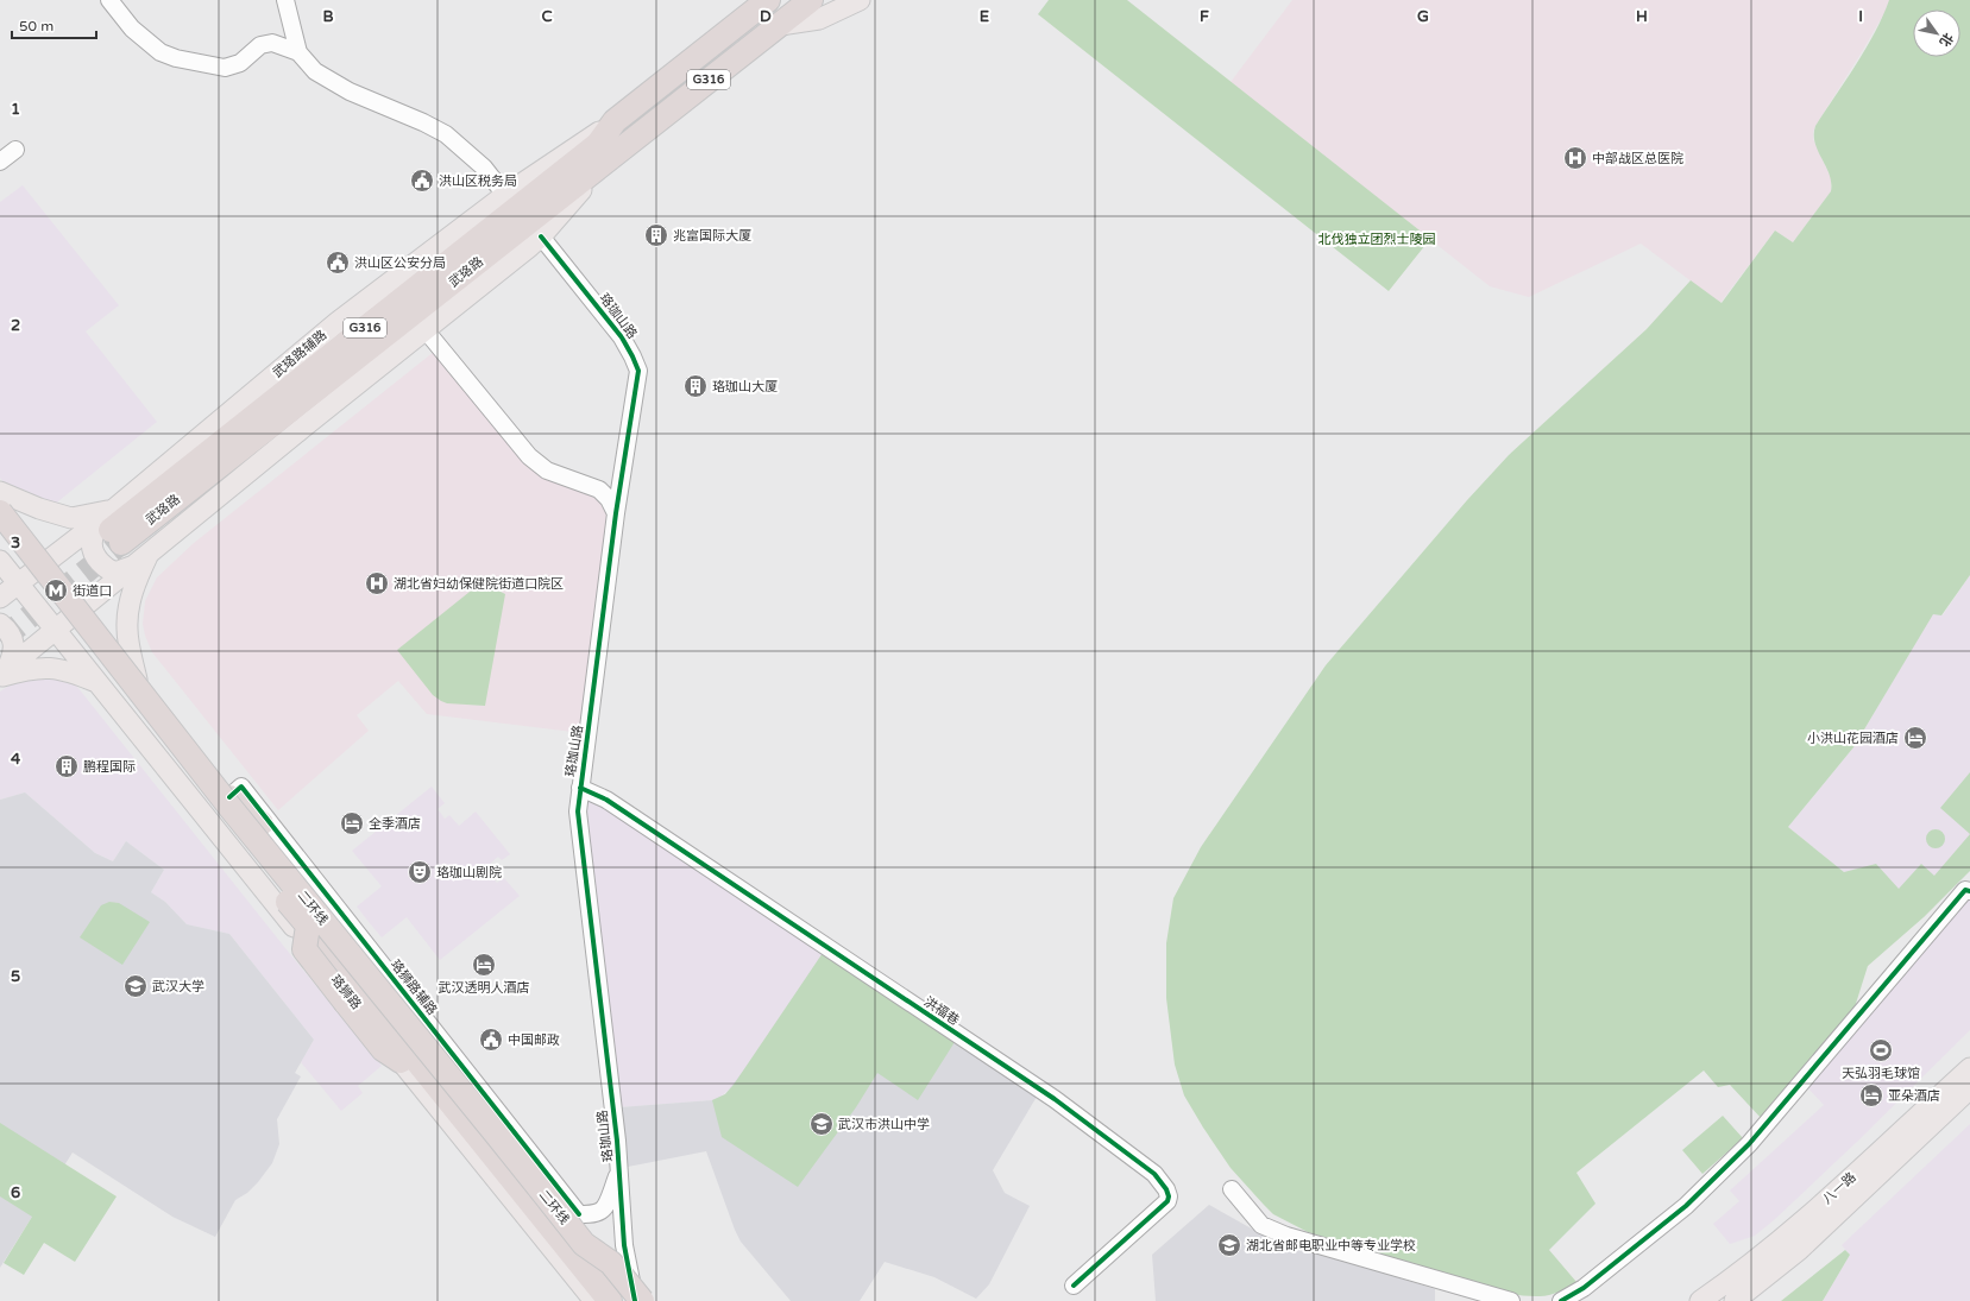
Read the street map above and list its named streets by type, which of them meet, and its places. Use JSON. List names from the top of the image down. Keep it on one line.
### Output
{"streets":{"highway":["G316","武珞路","二环线"],"main road":["武珞路辅路","珞狮路","八一路"],"street":["珞珈山路","洪福巷"],"cycle path":["珞狮路辅路"]},"crossings":[["武珞路","武珞路辅路"],["珞珈山路","洪福巷"],["武珞路辅路","珞狮路"]],"parks":["北伐独立团烈士陵园"],"places":{"hospital":["中部战区总医院","湖北省妇幼保健院街道口院区"],"public building":["洪山区税务局","洪山区公安分局","中国邮政"],"building":["兆富国际大厦","珞珈山大厦","鹏程国际"],"metro station":["街道口"],"hotel":["小洪山花园酒店","全季酒店","武汉透明人酒店","亚朵酒店"],"theatre":["珞珈山剧院"],"school or university":["武汉大学","武汉市洪山中学","湖北省邮电职业中等专业学校"],"sports":["天弘羽毛球馆"]},"scale_bar":"50 m","north":"bottom right","grid":{"columns":["B","C","D","E","F","G","H","I"],"rows":["1","2","3","4","5","6"]}}
